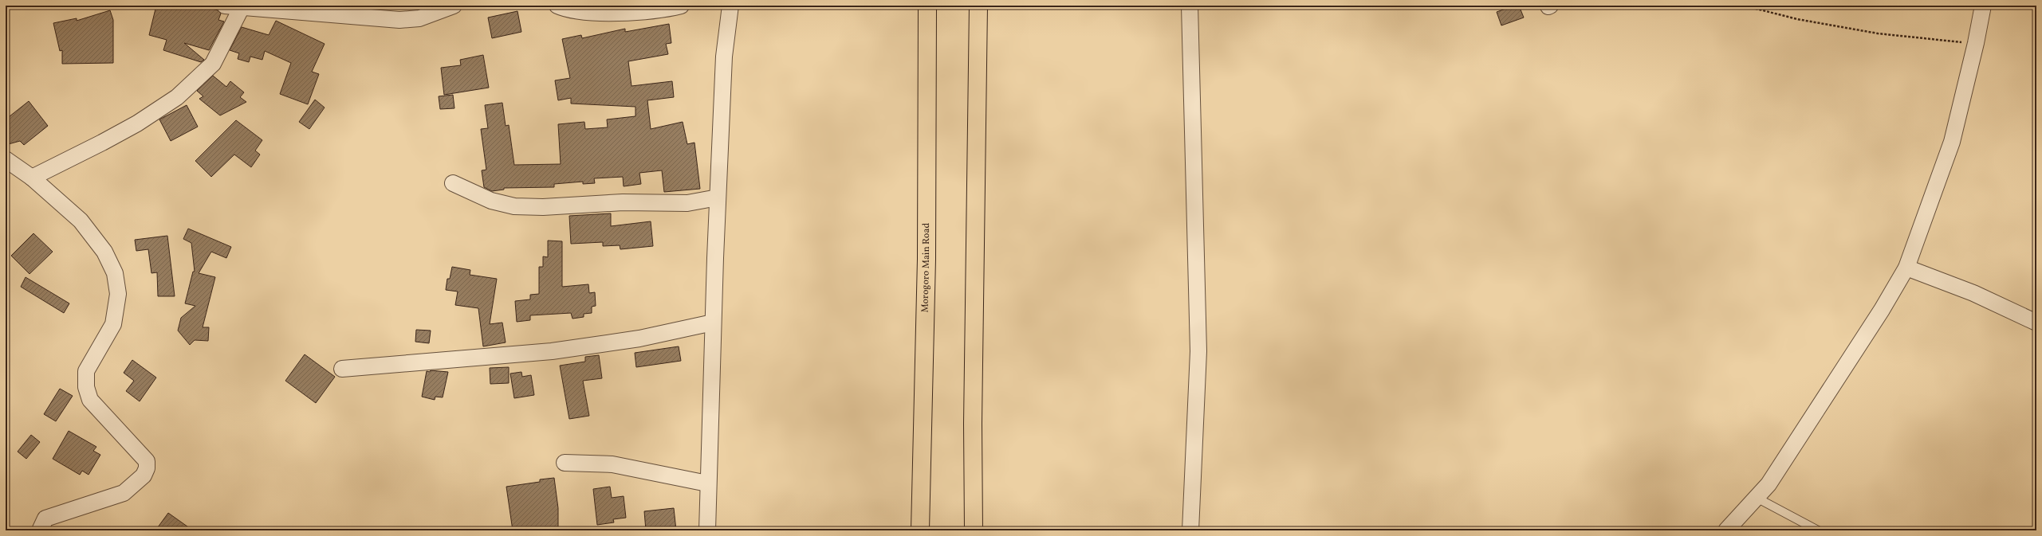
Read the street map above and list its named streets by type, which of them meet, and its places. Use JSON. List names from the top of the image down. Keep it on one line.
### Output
{"streets":{"highway":["Morogoro Main Road"]}}
